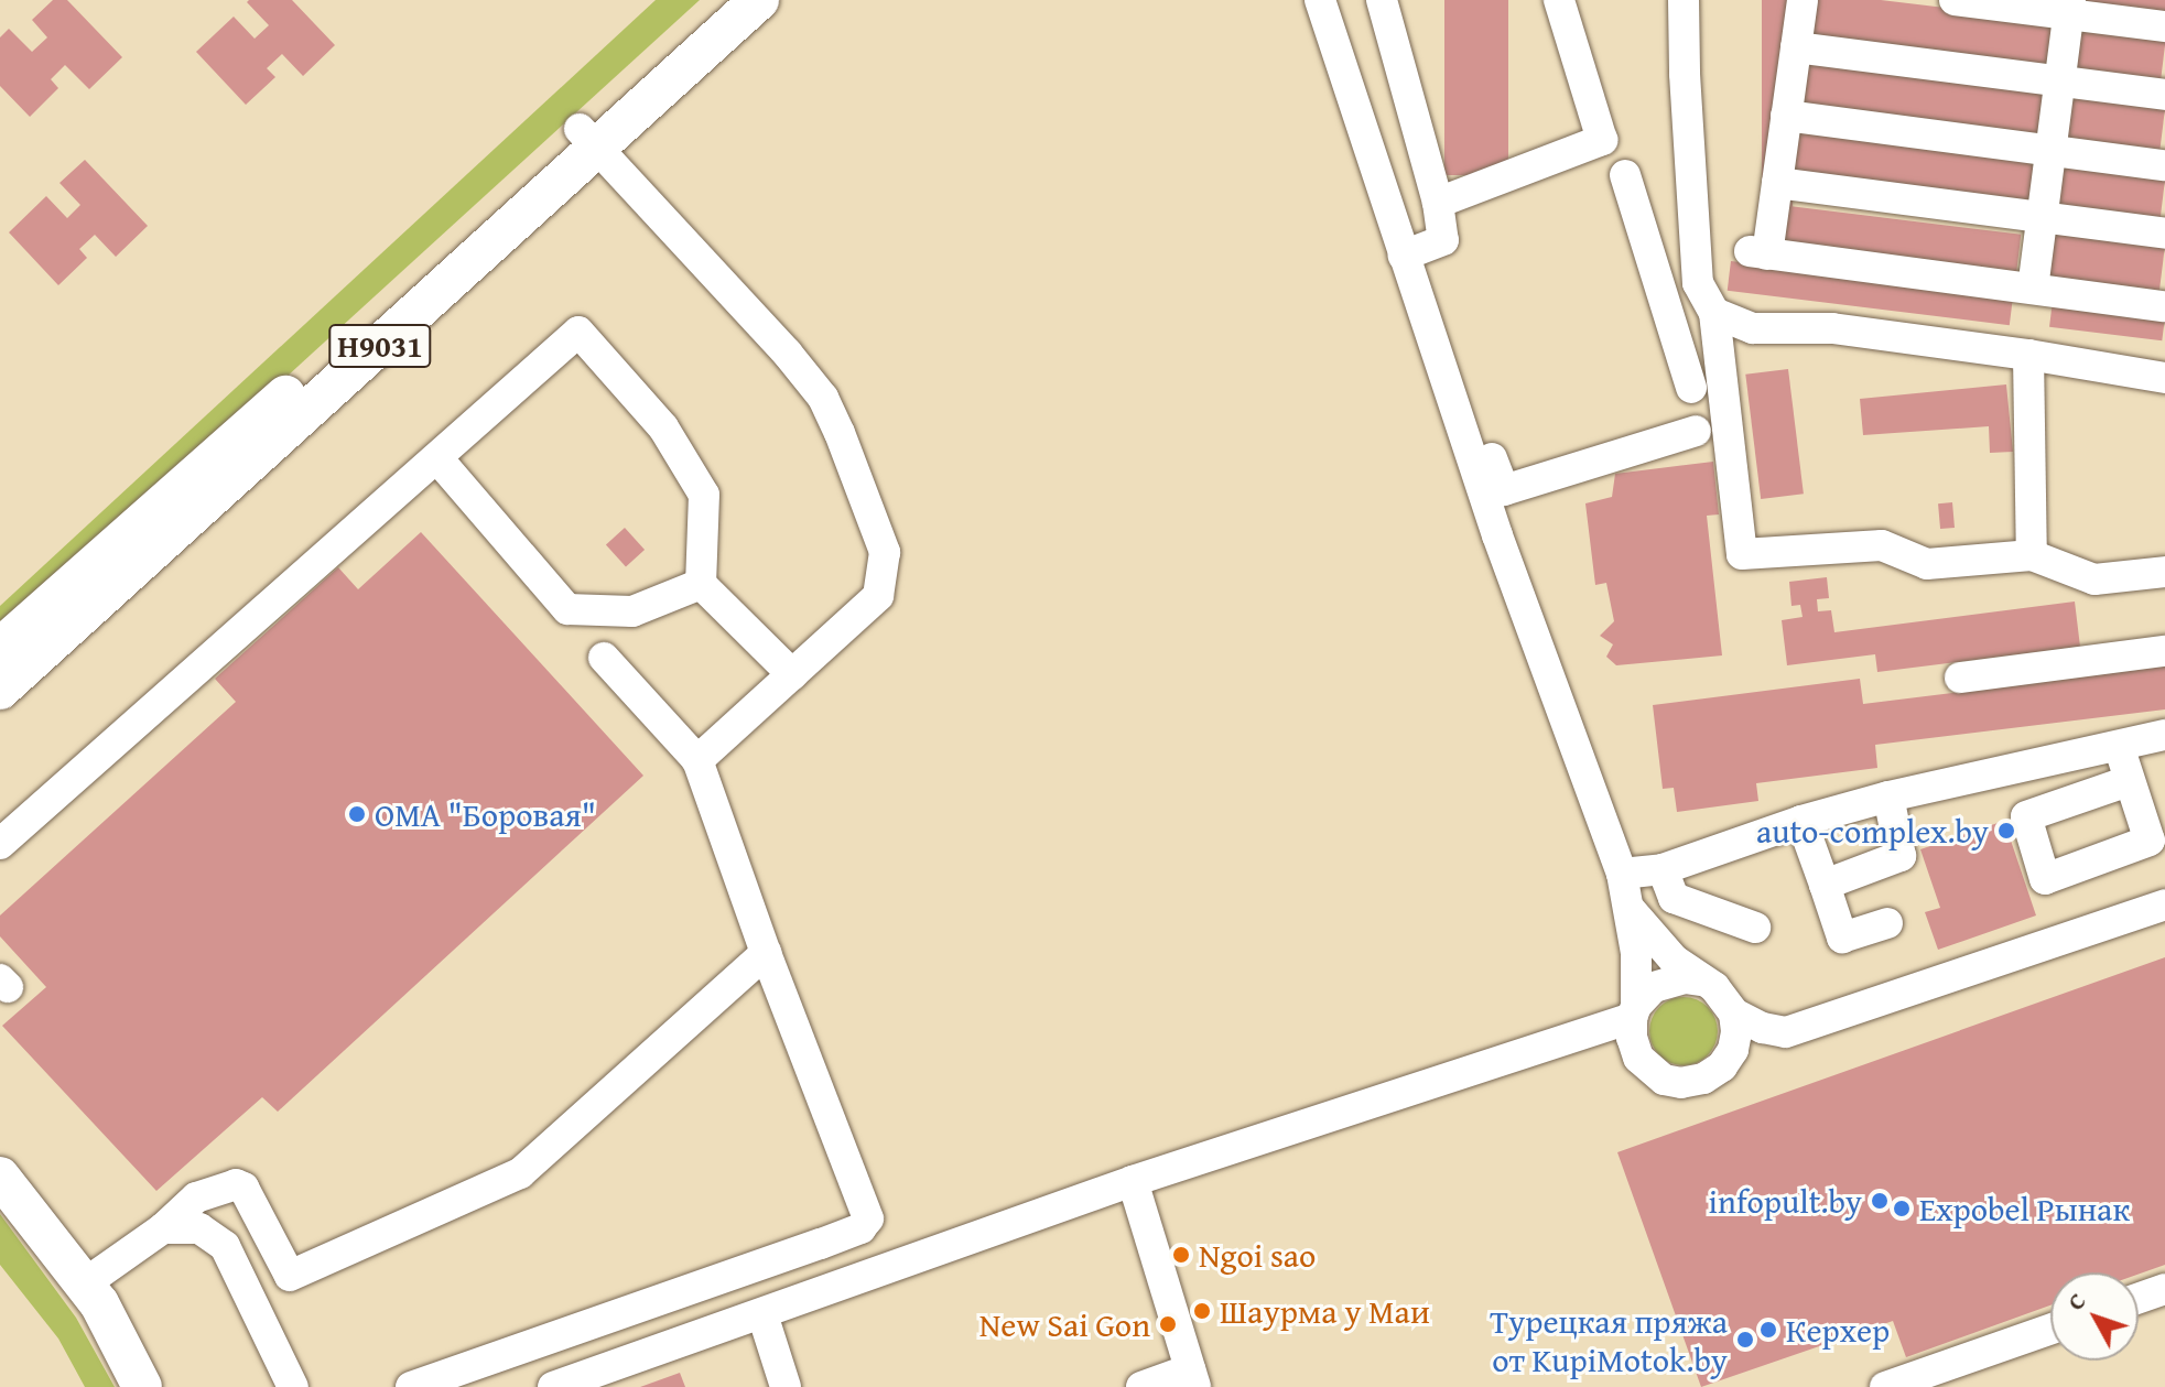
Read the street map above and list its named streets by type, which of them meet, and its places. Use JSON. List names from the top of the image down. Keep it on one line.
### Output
{"streets":{"main road":["Н9031"]},"places":["ОМА \"Боровая\"","auto-complex.by","infopult.by","Expobel Рынак","Ngoi sao","Шаурма у Маи","New Sai Gon","Керхер","Турецкая пряжа от KupiMotok.by"],"north":"top left"}
